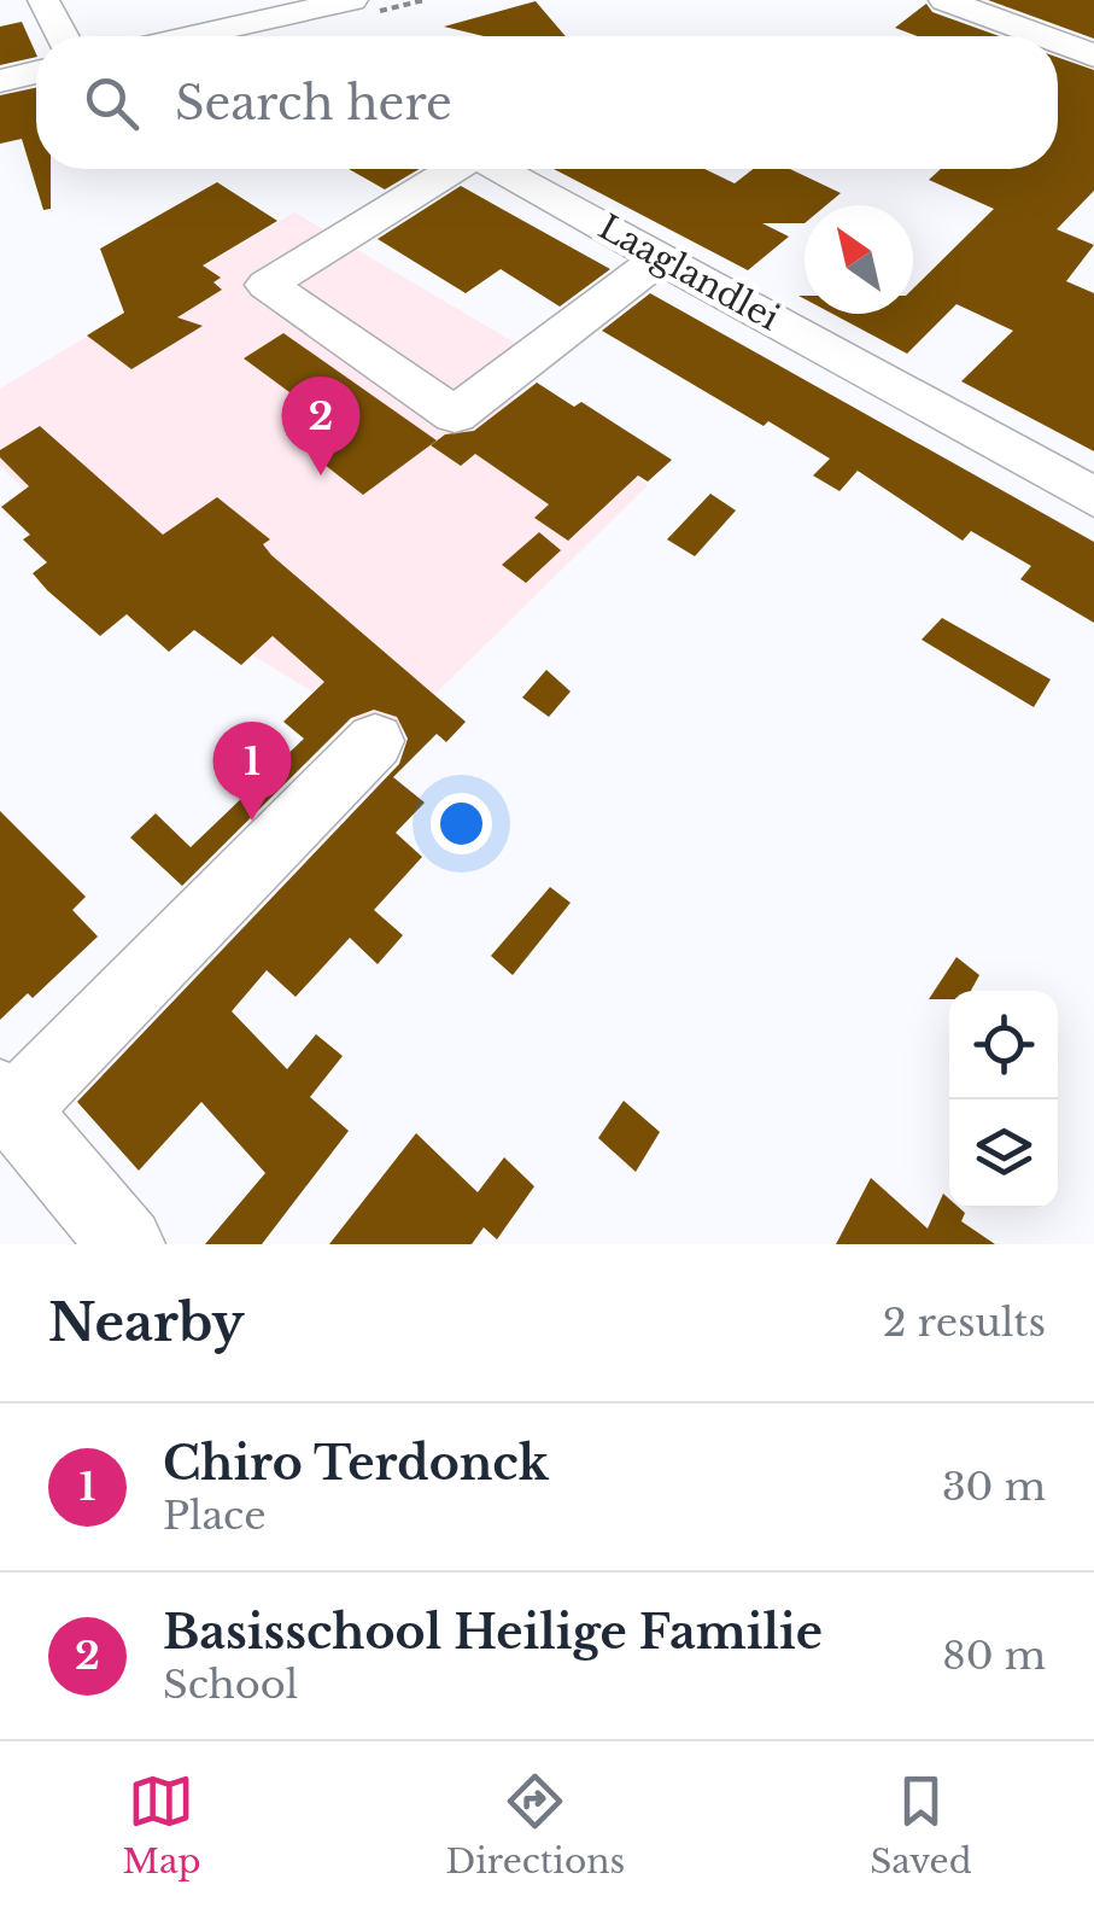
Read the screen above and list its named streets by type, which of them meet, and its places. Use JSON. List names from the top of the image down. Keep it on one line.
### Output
{"streets":{"street":["Laaglandlei"]},"north":"top left","page":{"search":"Search here","pins":["2","1"],"heading":["Nearby","2 results"],"list":[{"mark":"1","name":"Chiro Terdonck","note":"Place","value":"30 m"},{"mark":"2","name":"Basisschool Heilige Familie","note":"School","value":"80 m"}],"nav":["Map","Directions","Saved"]}}
